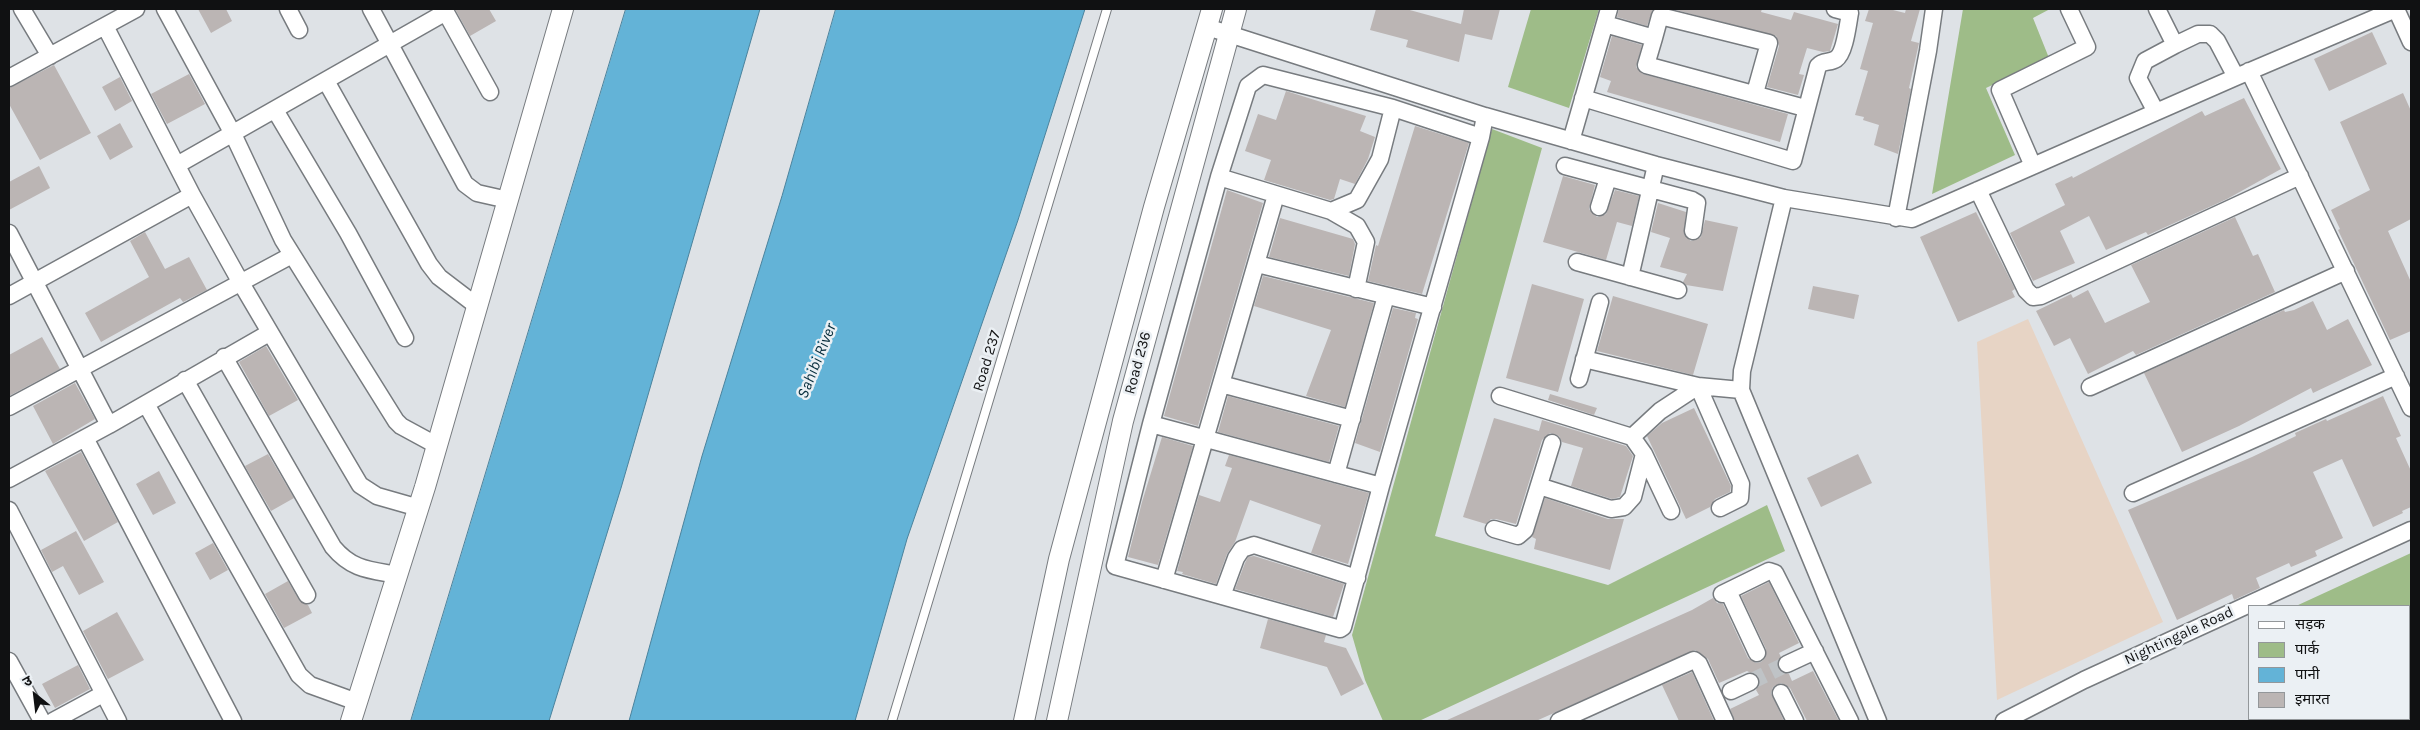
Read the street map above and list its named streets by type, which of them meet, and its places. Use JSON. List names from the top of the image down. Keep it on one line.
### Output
{"streets":{"street":["Road 236","Nightingale Road"],"lane":["Road 237"]},"water":["Sahibi River"],"legend":["सड़क","पार्क","पानी","इमारत"],"north":"top left"}
